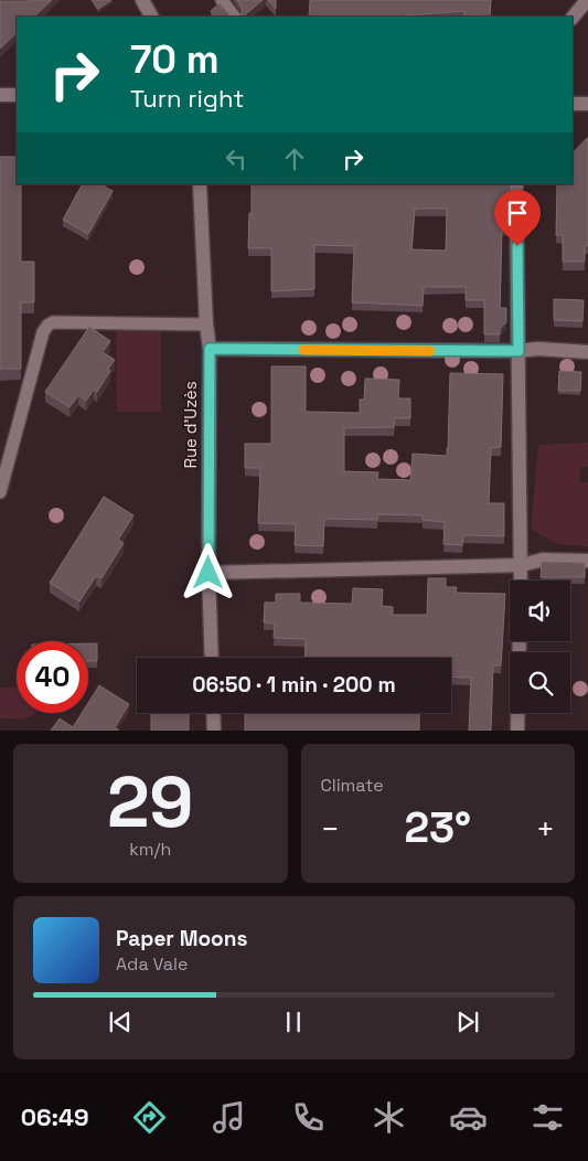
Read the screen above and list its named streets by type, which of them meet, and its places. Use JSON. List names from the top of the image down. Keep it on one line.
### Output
{"streets":{"street":["Rue d'Uzès"]},"page":{"turn":["70 m","Turn right"],"limit":"40","trip":"06:50 · 1 min · 200 m","tile":[["29","km/h"],"Climate"],"heat":["−","23°","+"],"song":["Paper Moons","Ada Vale"],"tabs":"06:49"}}
